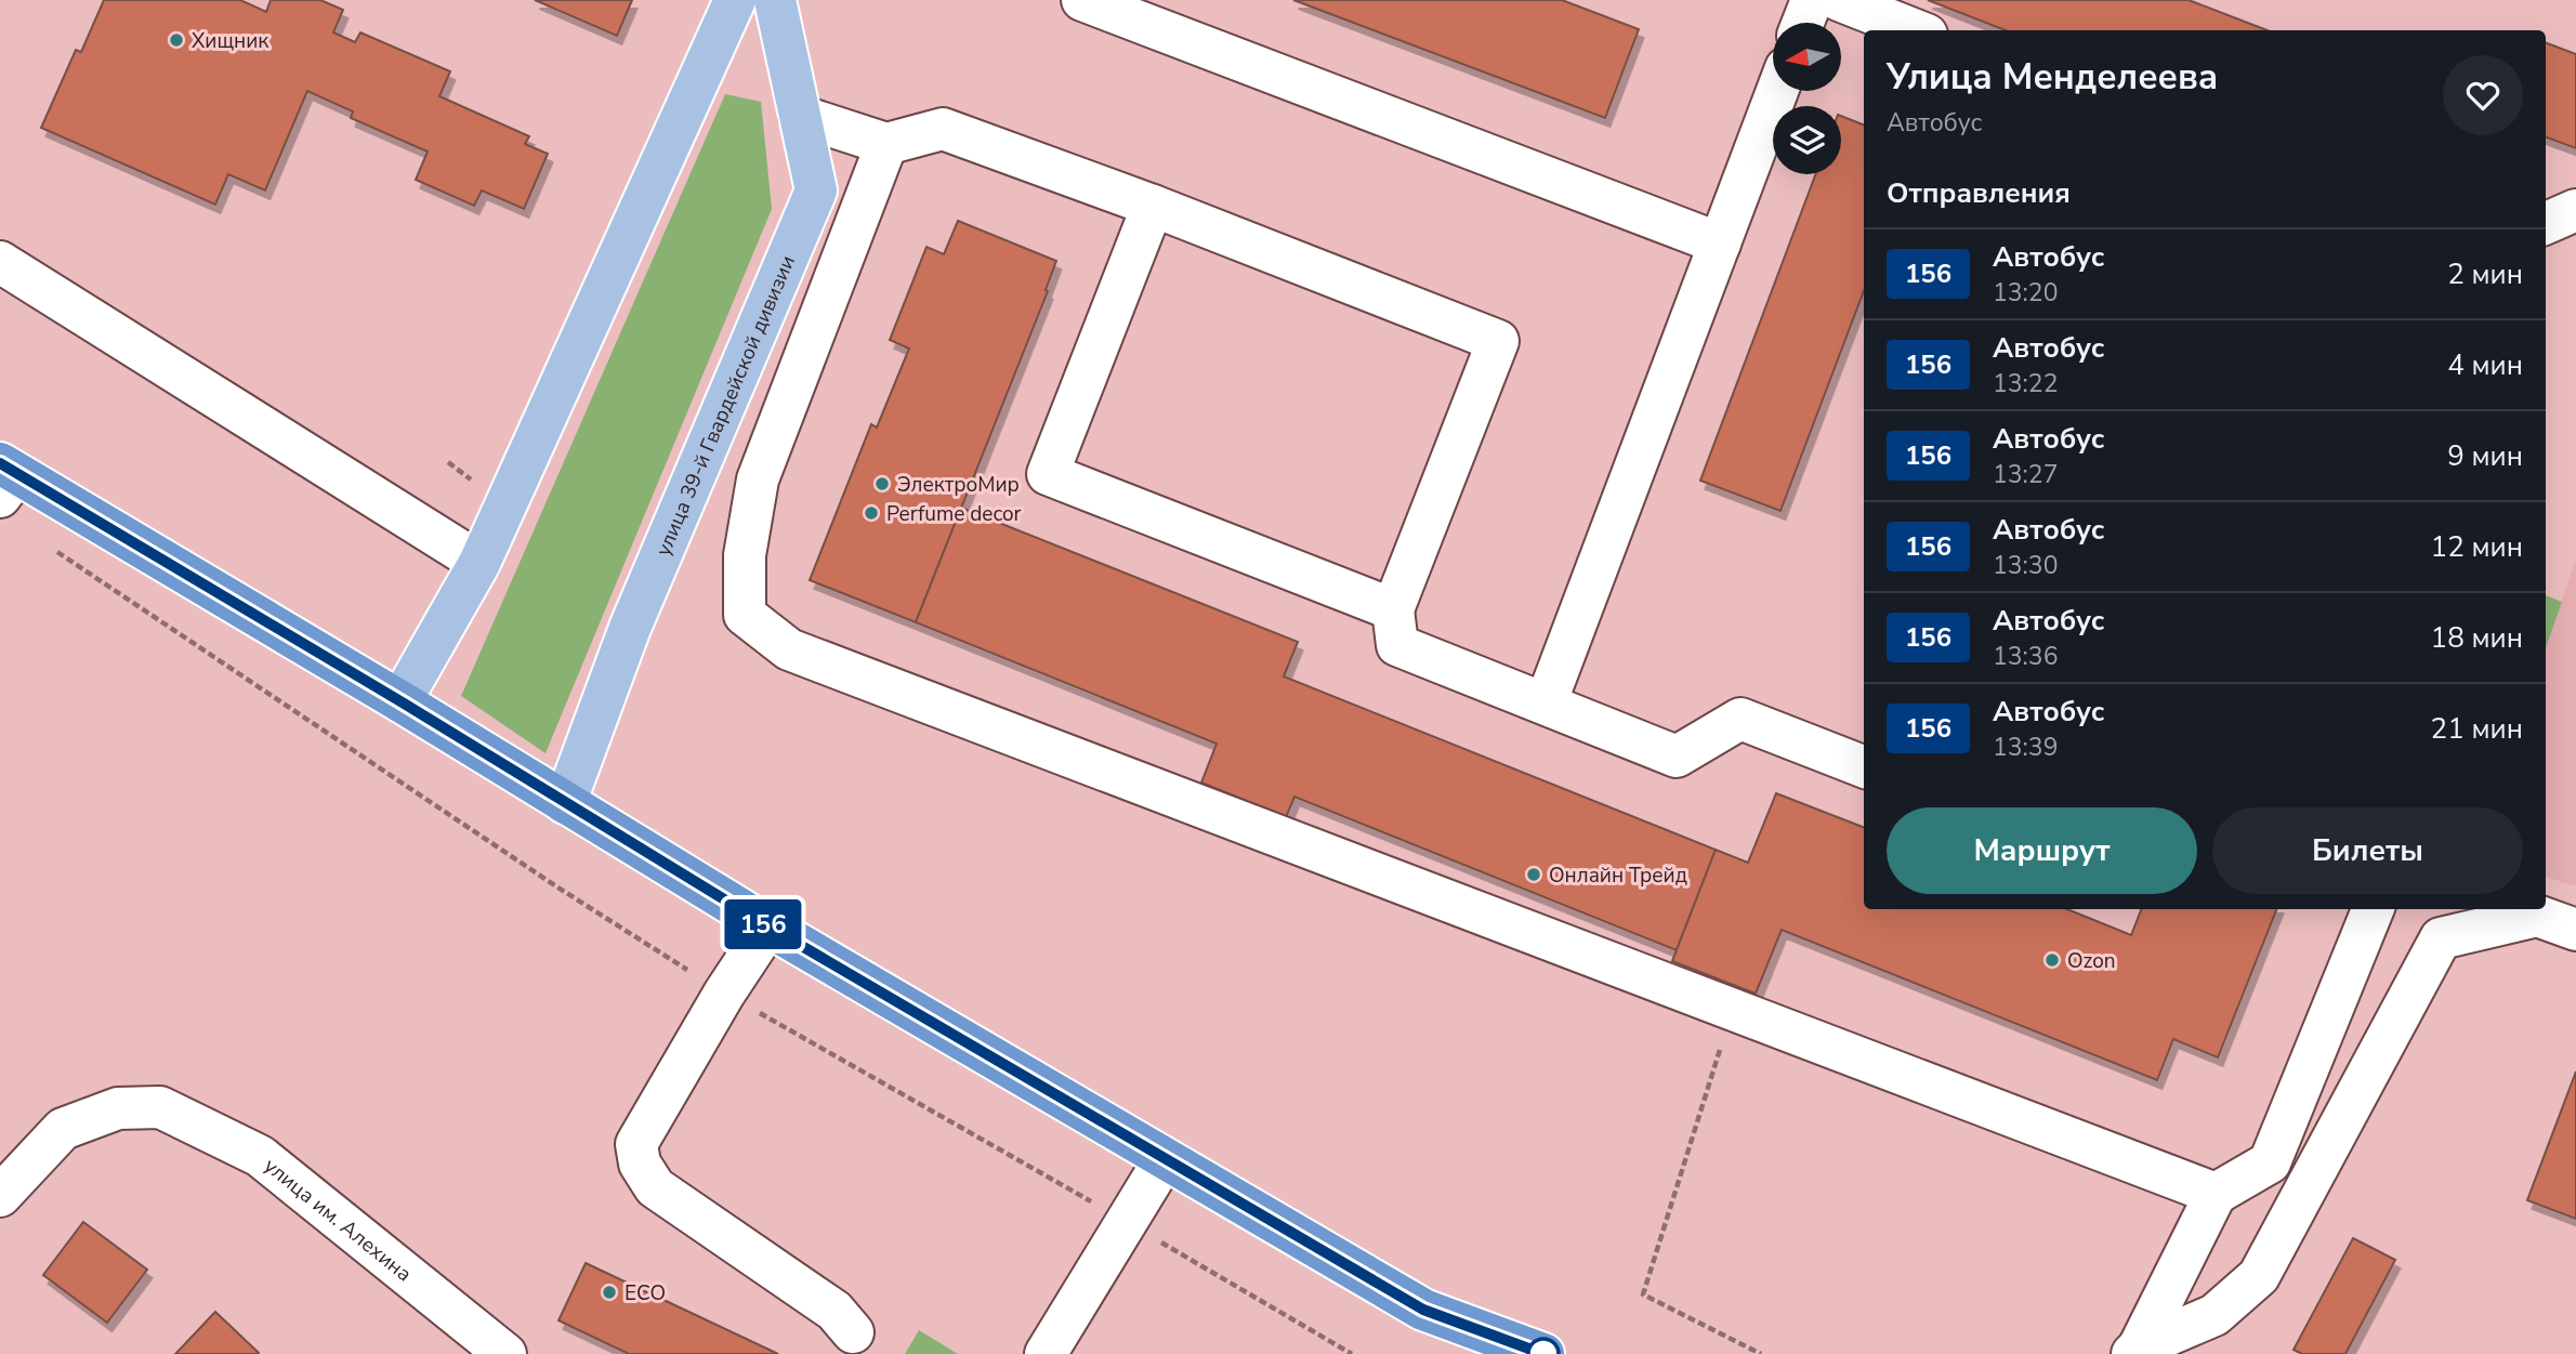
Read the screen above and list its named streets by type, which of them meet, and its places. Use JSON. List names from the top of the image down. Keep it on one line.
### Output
{"streets":{"main road":["улица 39-й Гвардейской дивизии"],"street":["улица им. Алехина"]},"places":["Хищник","ЭлектроМир","Perfume decor","Онлайн Трейд","Ozon","ECO"],"lines":["bus line 156"],"north":"left","page":{"on_map":"156","heading":[["Улица Менделеева","Автобус"],"Отправления"],"list":[{"mark":"156","name":"Автобус","note":"13:20","value":"2 мин"},{"mark":"156","name":"Автобус","note":"13:22","value":"4 мин"},{"mark":"156","name":"Автобус","note":"13:27","value":"9 мин"},{"mark":"156","name":"Автобус","note":"13:30","value":"12 мин"},{"mark":"156","name":"Автобус","note":"13:36","value":"18 мин"},{"mark":"156","name":"Автобус","note":"13:39","value":"21 мин"}],"buttons":["Маршрут","Билеты"]}}
